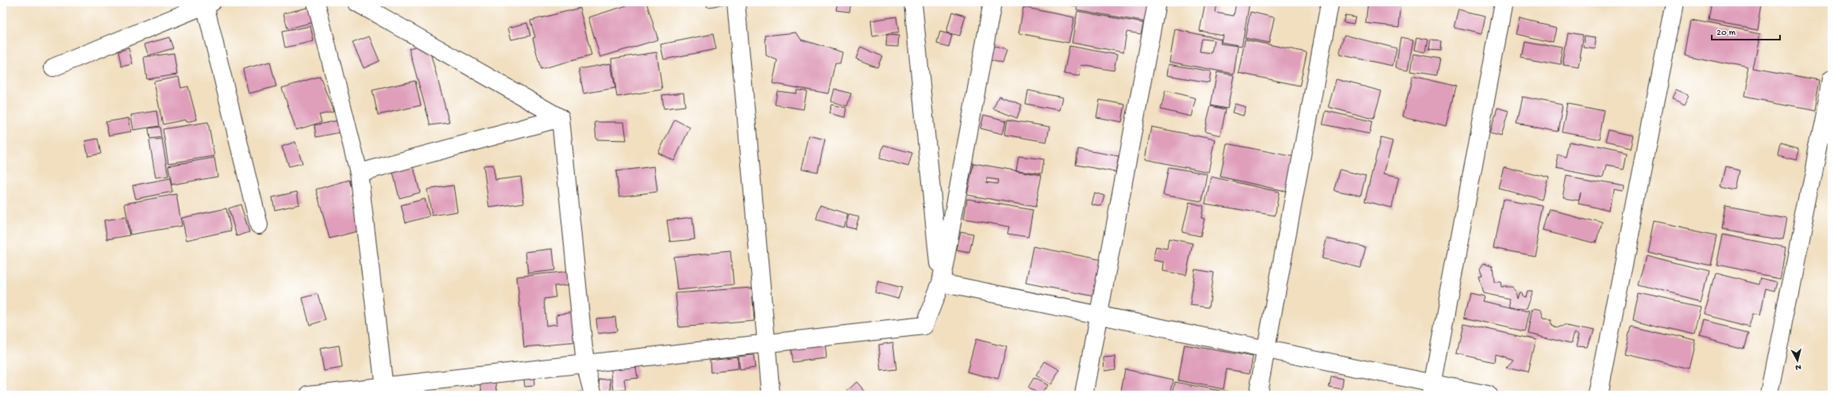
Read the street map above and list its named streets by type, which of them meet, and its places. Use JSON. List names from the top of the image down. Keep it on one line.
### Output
{"scale_bar":"20 m","north":"bottom"}
